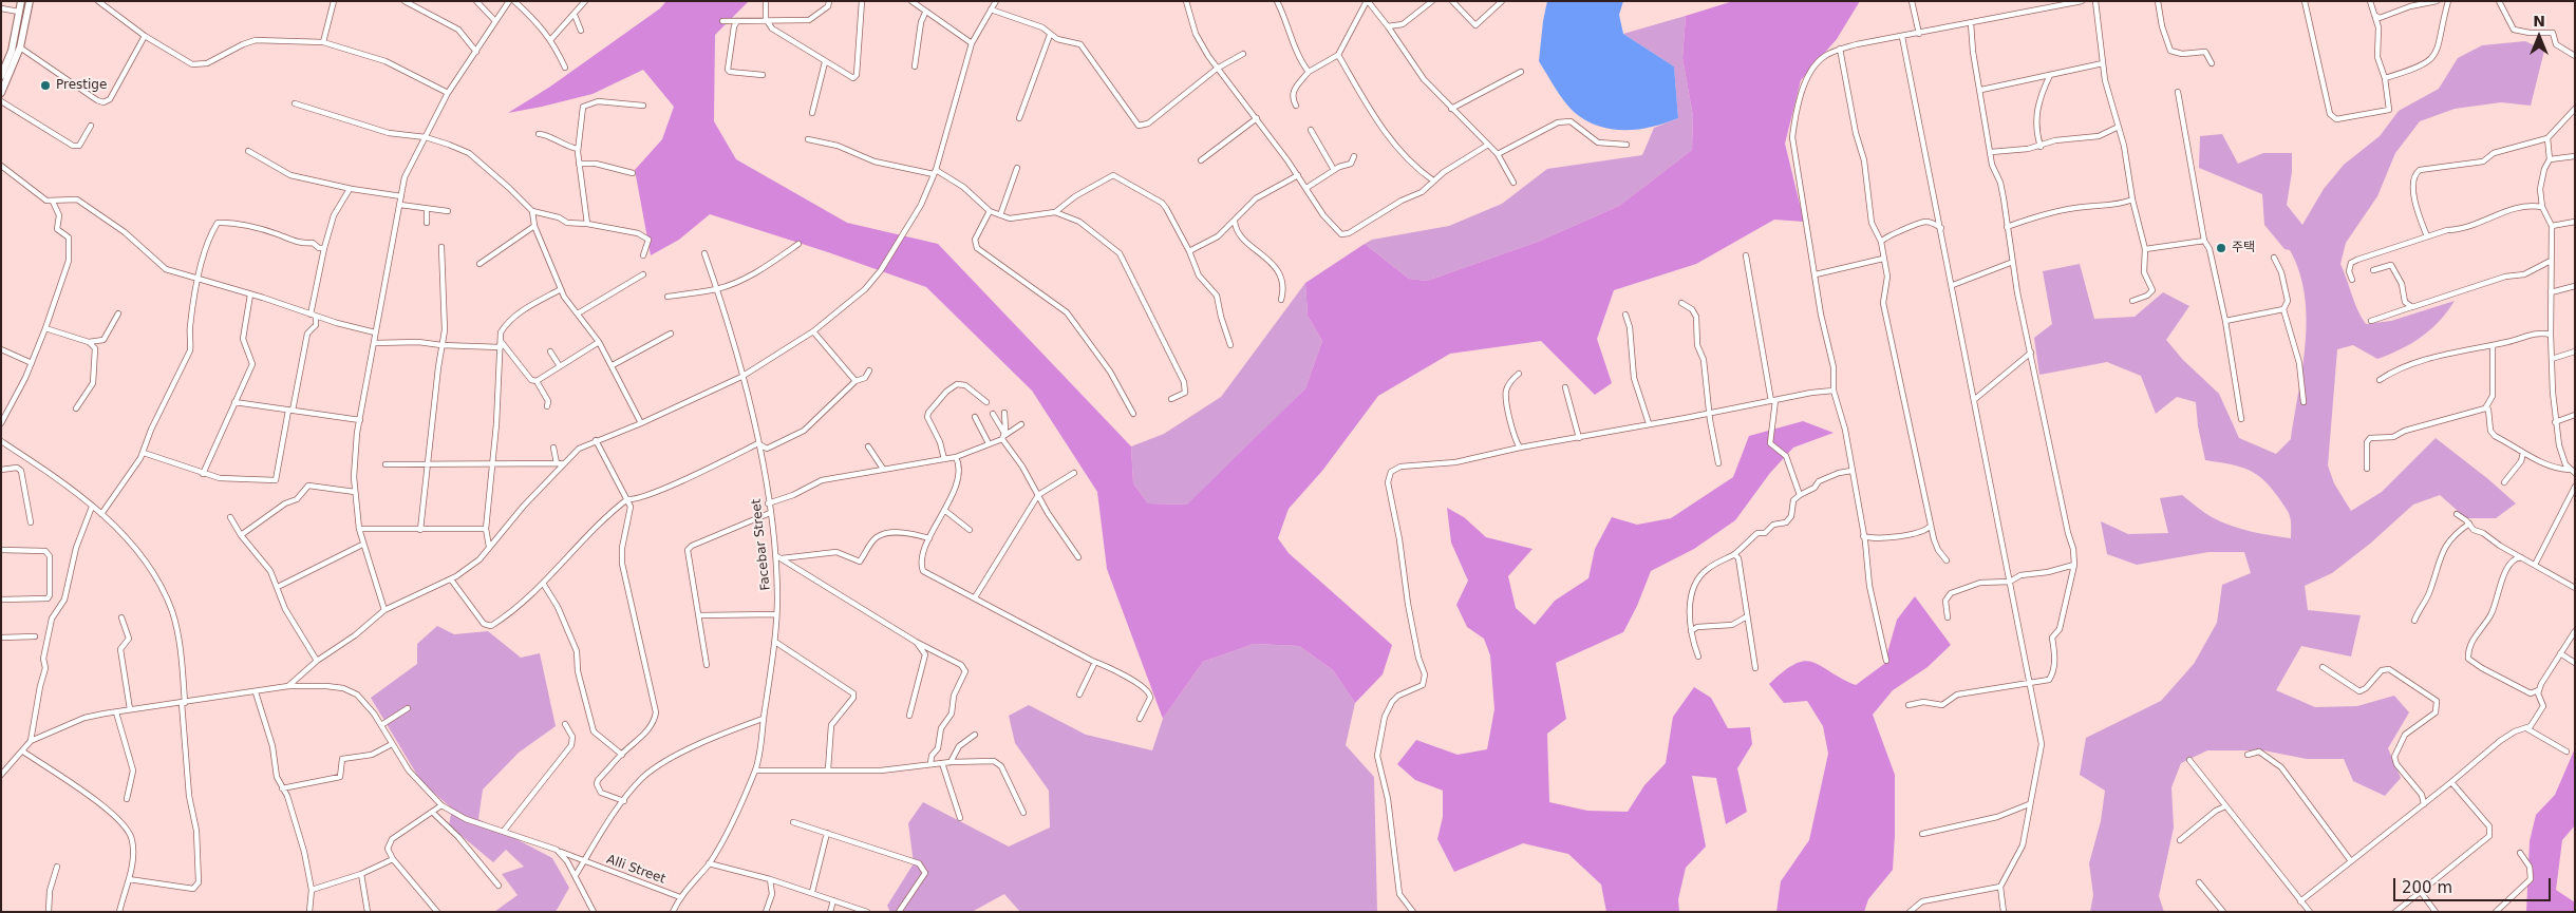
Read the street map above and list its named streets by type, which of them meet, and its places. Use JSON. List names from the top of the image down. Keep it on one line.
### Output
{"streets":{"street":["Facebar Street","Alli Street"]},"crossings":[["Facebar Street","Alli Street"]],"places":["Prestige","주택"],"scale_bar":"200 m","north":"top"}
